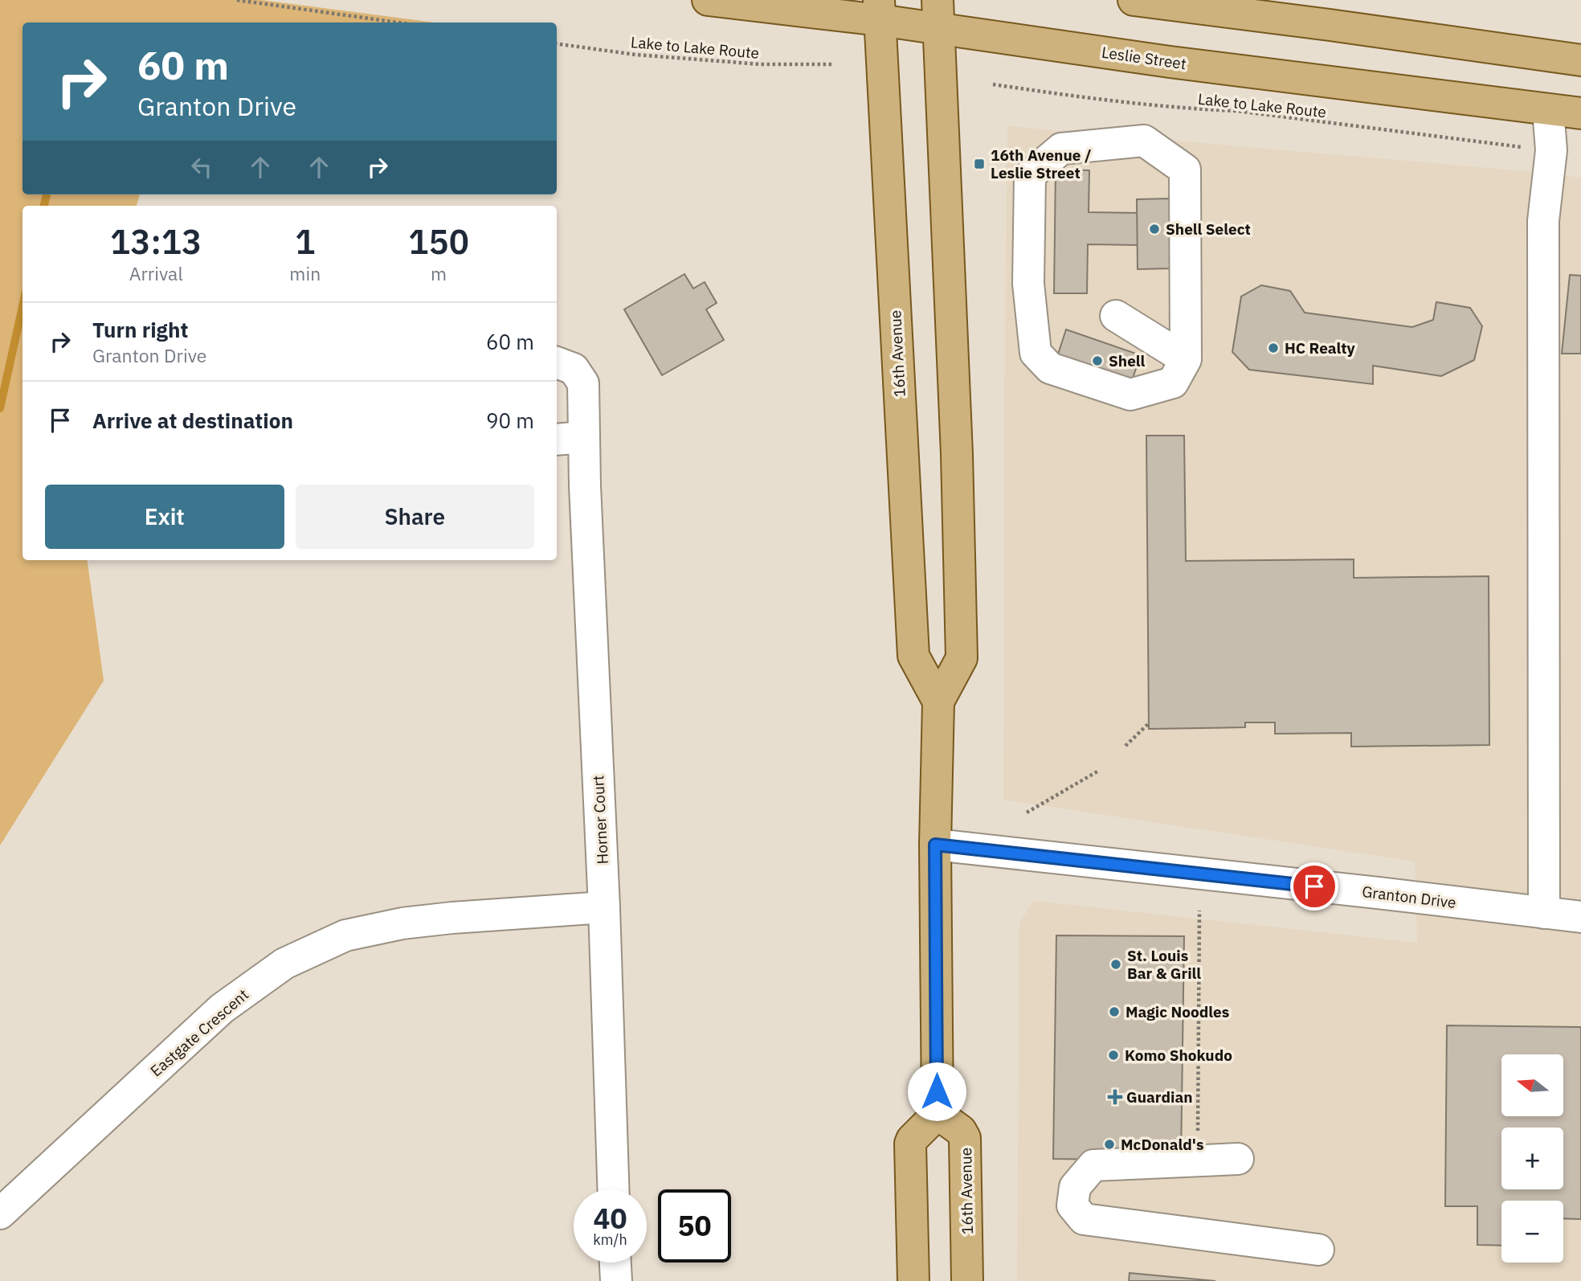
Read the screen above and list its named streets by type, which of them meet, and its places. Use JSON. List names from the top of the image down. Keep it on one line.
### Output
{"streets":{"main road":["Leslie Street","16th Avenue"],"street":["Horner Court","Granton Drive","Eastgate Crescent"],"path":["Lake to Lake Route"]},"crossings":[["Leslie Street","16th Avenue"],["16th Avenue","Granton Drive"],["Horner Court","Eastgate Crescent"]],"places":{"transit":["16th Avenue / Leslie Street"],"other":["Shell Select","HC Realty","Shell","St. Louis Bar & Grill","Magic Noodles","Komo Shokudo","McDonald's"],"health":["Guardian"]},"north":"left","page":{"turn":["60 m","Granton Drive"],"eta":["13:13","Arrival","1","min","150","m"],"list":[{"name":"Turn right","note":"Granton Drive","value":"60 m"},{"name":"Arrive at destination","value":"90 m"}],"buttons":["Exit","Share"],"map_buttons":["+","−"],"speed":"40 km/h","limit":"50"}}
